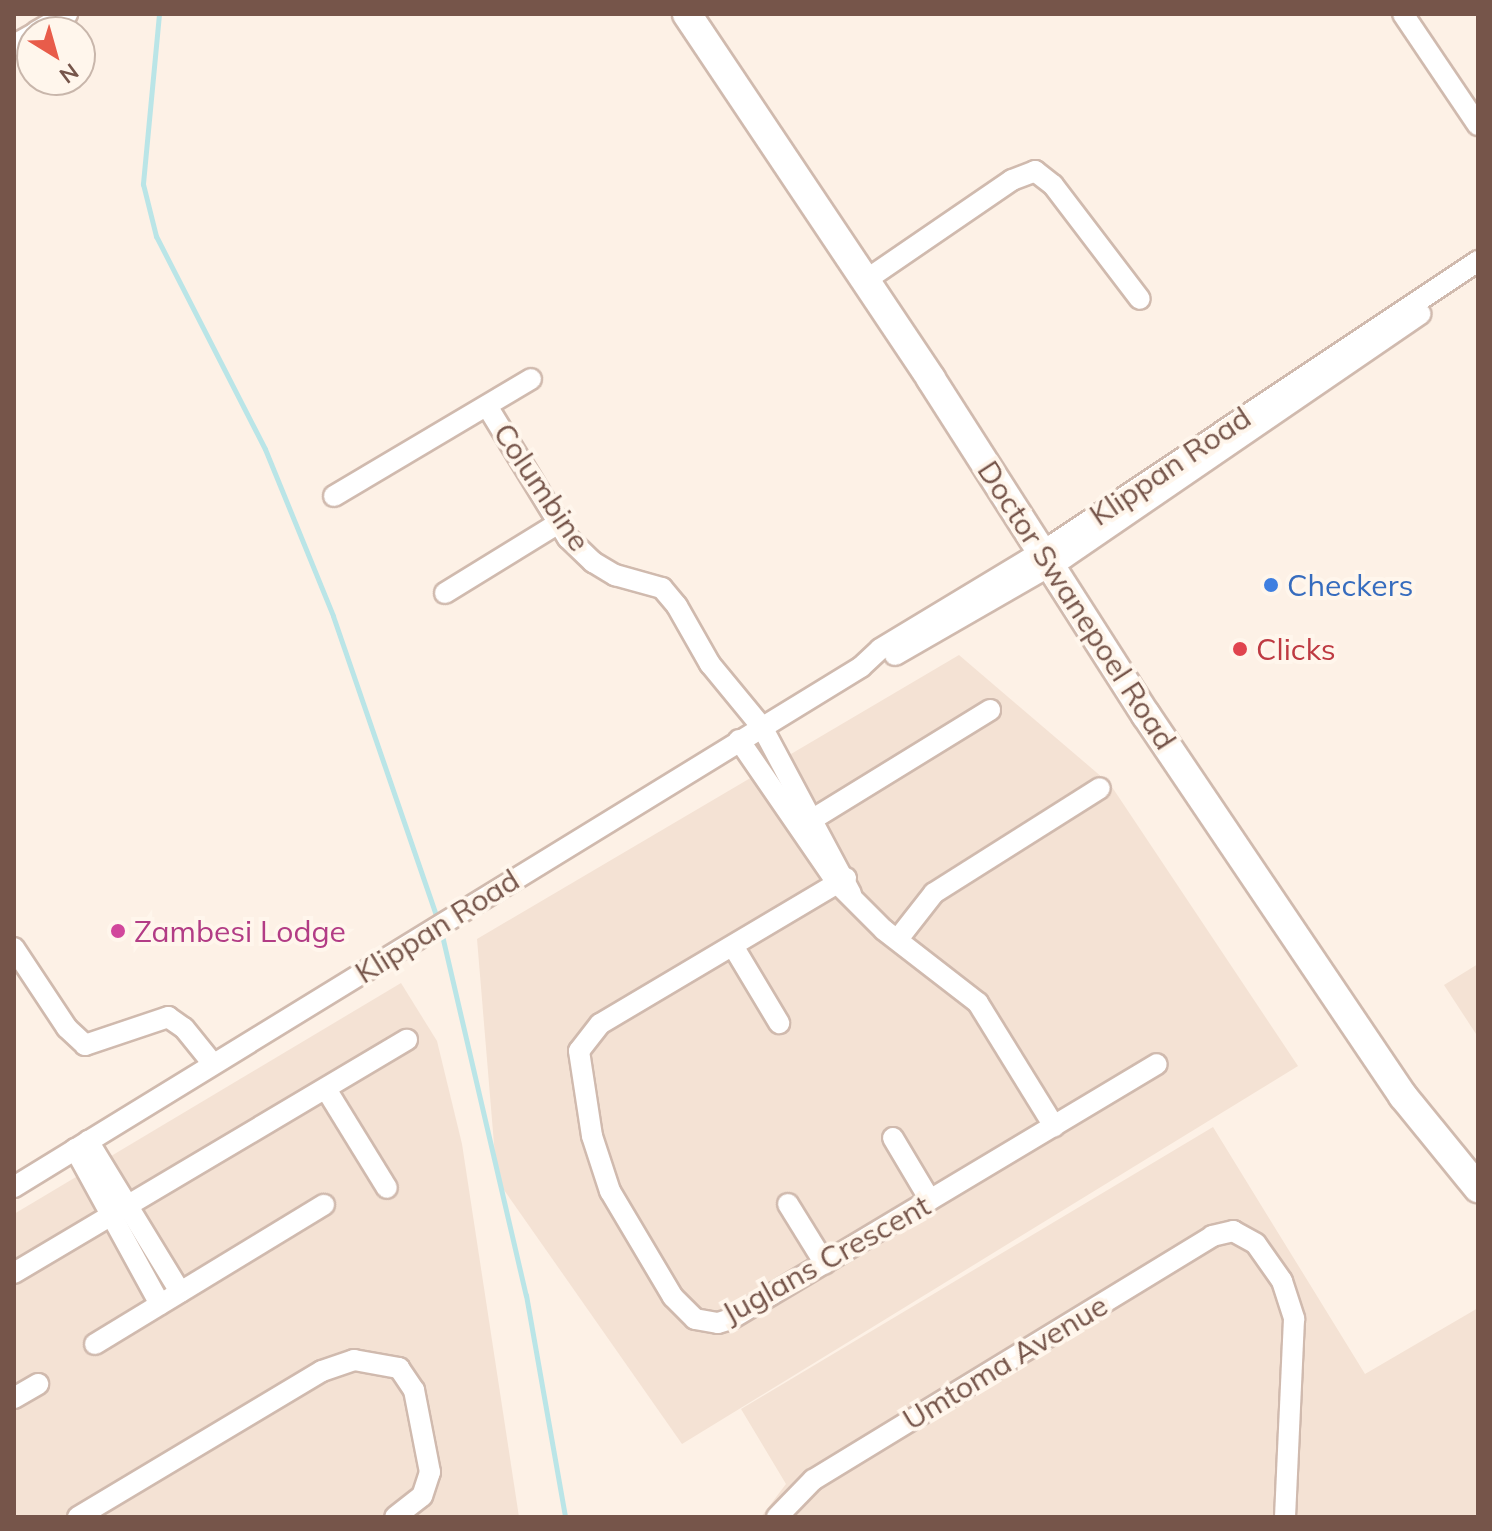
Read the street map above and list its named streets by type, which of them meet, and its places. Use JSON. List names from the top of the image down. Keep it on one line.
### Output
{"streets":{"main road":["Doctor Swanepoel Road"],"street":["Klippan Road","Columbine","Juglans Crescent","Umtoma Avenue"]},"crossings":[["Klippan Road","Columbine"],["Klippan Road","Doctor Swanepoel Road"],["Columbine","Juglans Crescent"]],"places":["Checkers","Clicks","Zambesi Lodge"],"north":"bottom right"}
